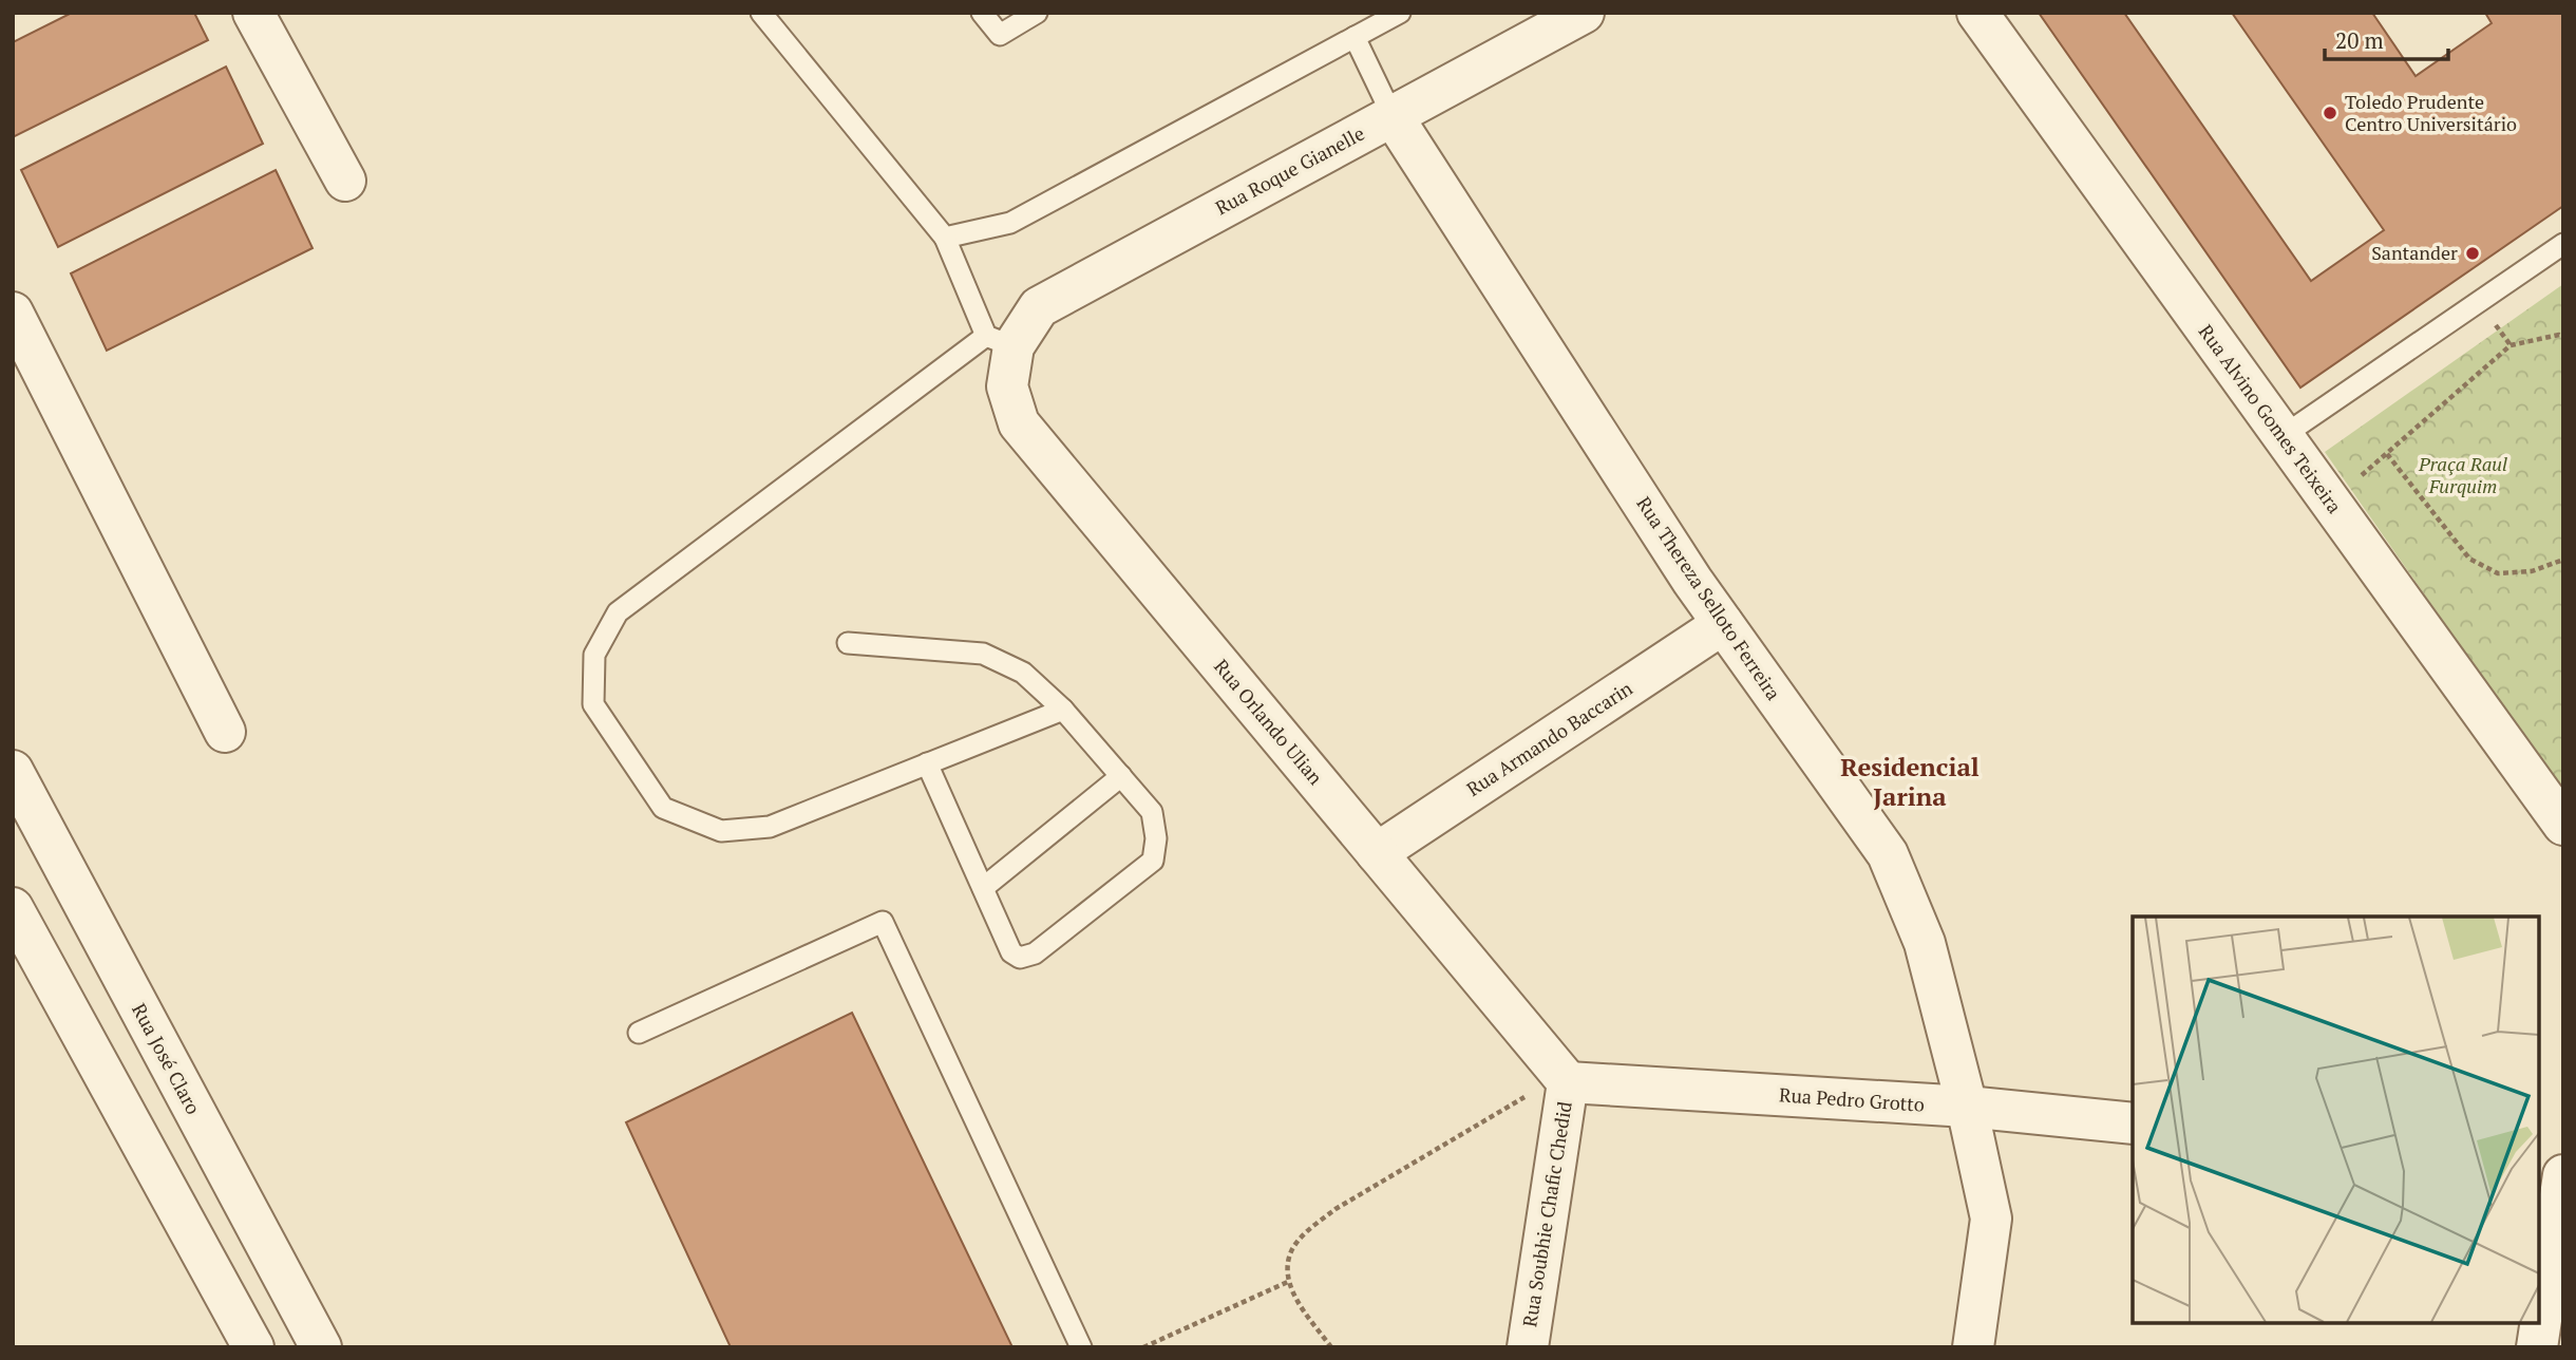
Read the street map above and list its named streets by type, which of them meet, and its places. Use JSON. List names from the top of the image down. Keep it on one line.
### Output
{"streets":{"street":["Rua Roque Gianelle","Rua Alvino Gomes Teixeira","Rua Thereza Selloto Ferreira","Rua Orlando Ulian","Rua Armando Baccarin","Rua José Claro","Rua Pedro Grotto","Rua Soubhie Chafic Chedid"]},"crossings":[["Rua Roque Gianelle","Rua Thereza Selloto Ferreira"],["Rua Roque Gianelle","Rua Orlando Ulian"],["Rua Thereza Selloto Ferreira","Rua Armando Baccarin"],["Rua Thereza Selloto Ferreira","Rua Pedro Grotto"],["Rua Orlando Ulian","Rua Armando Baccarin"],["Rua Orlando Ulian","Rua Pedro Grotto"],["Rua Orlando Ulian","Rua Soubhie Chafic Chedid"],["Rua Pedro Grotto","Rua Soubhie Chafic Chedid"]],"districts":["Residencial Jarina"],"parks":["Praça Raul Furquim"],"places":["Toledo Prudente Centro Universitário","Santander"],"scale_bar":"20 m"}
